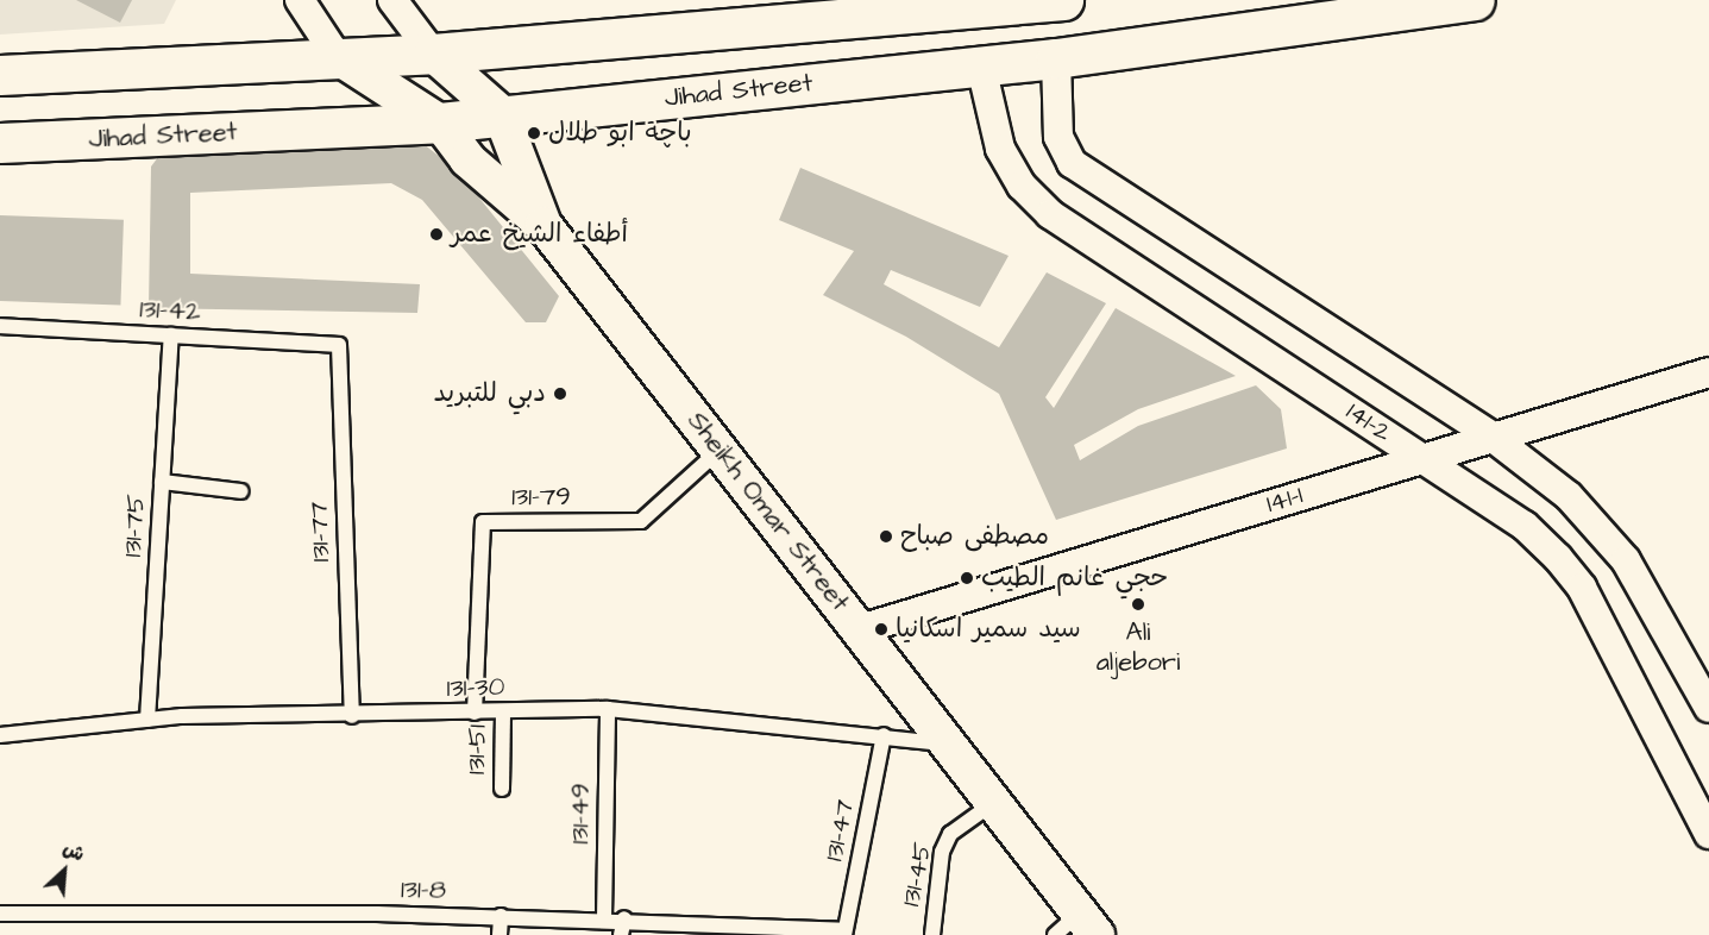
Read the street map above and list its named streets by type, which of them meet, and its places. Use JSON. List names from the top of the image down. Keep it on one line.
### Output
{"streets":{"main road":["Jihad Street"],"street":["141-2","141-1","Sheikh Omar Street"],"lane":["131-42","131-79","131-75","131-77","131-30","131-51","131-49","131-47","131-45","131-8"]},"crossings":[["Jihad Street","141-2"],["Jihad Street","Sheikh Omar Street"],["131-42","131-75"],["131-42","131-77"],["141-2","141-1"],["131-79","Sheikh Omar Street"],["131-79","131-30"],["141-1","Sheikh Omar Street"],["Sheikh Omar Street","131-30"],["Sheikh Omar Street","131-45"],["131-75","131-30"],["131-77","131-30"],["131-30","131-51"],["131-30","131-49"],["131-30","131-47"],["131-49","131-8"],["131-47","131-8"]],"places":["باچة ابو طلال","أطفاء الشيخ عمر","دبي للتبريد","مصطفى صباح","حجي غانم الطيب","Ali aljebori","سيد سمير اسكانيا"],"north":"top right"}
